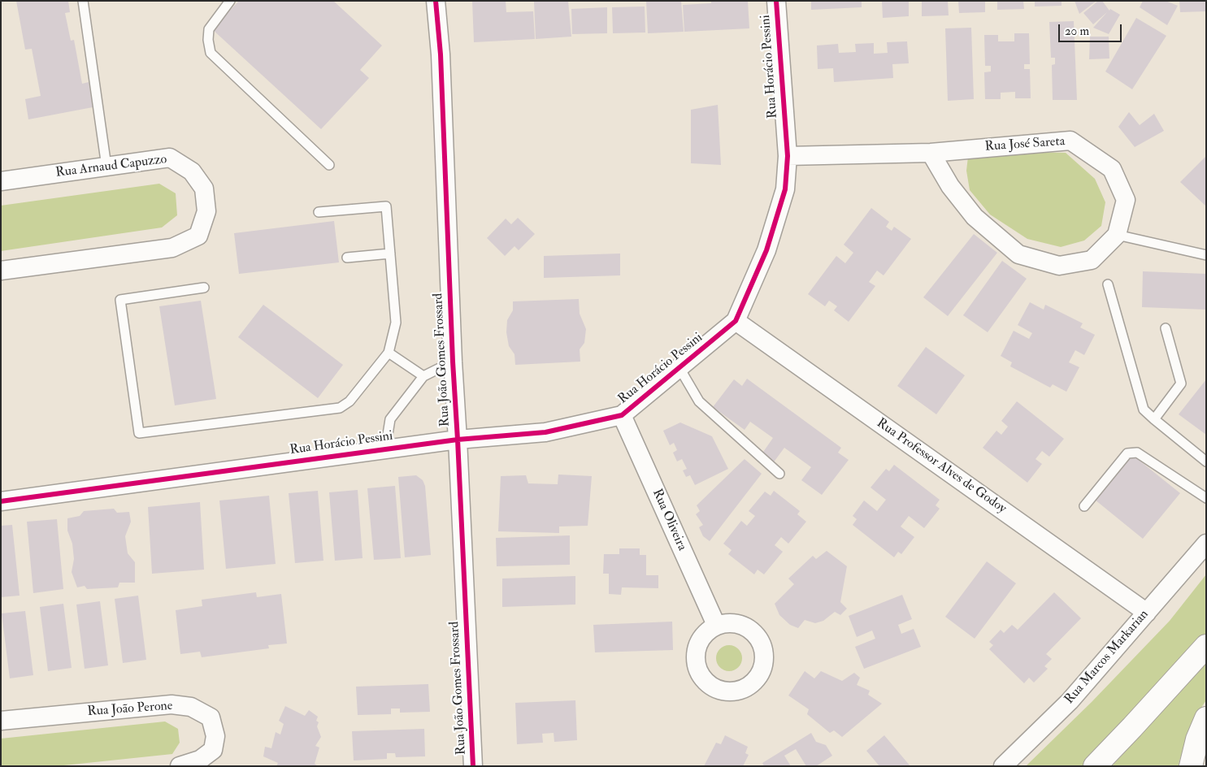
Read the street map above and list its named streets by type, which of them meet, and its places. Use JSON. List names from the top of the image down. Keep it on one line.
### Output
{"streets":{"street":["Rua Horácio Pessini","Rua José Sareta","Rua Arnaud Capuzzo","Rua João Gomes Frossard","Rua Professor Alves de Godoy","Rua Oliveira","Rua Marcos Markarian","Rua João Perone"]},"crossings":[["Rua Horácio Pessini","Rua José Sareta"],["Rua Horácio Pessini","Rua João Gomes Frossard"],["Rua Horácio Pessini","Rua Professor Alves de Godoy"],["Rua Horácio Pessini","Rua Oliveira"],["Rua Professor Alves de Godoy","Rua Marcos Markarian"]],"scale_bar":"20 m"}
